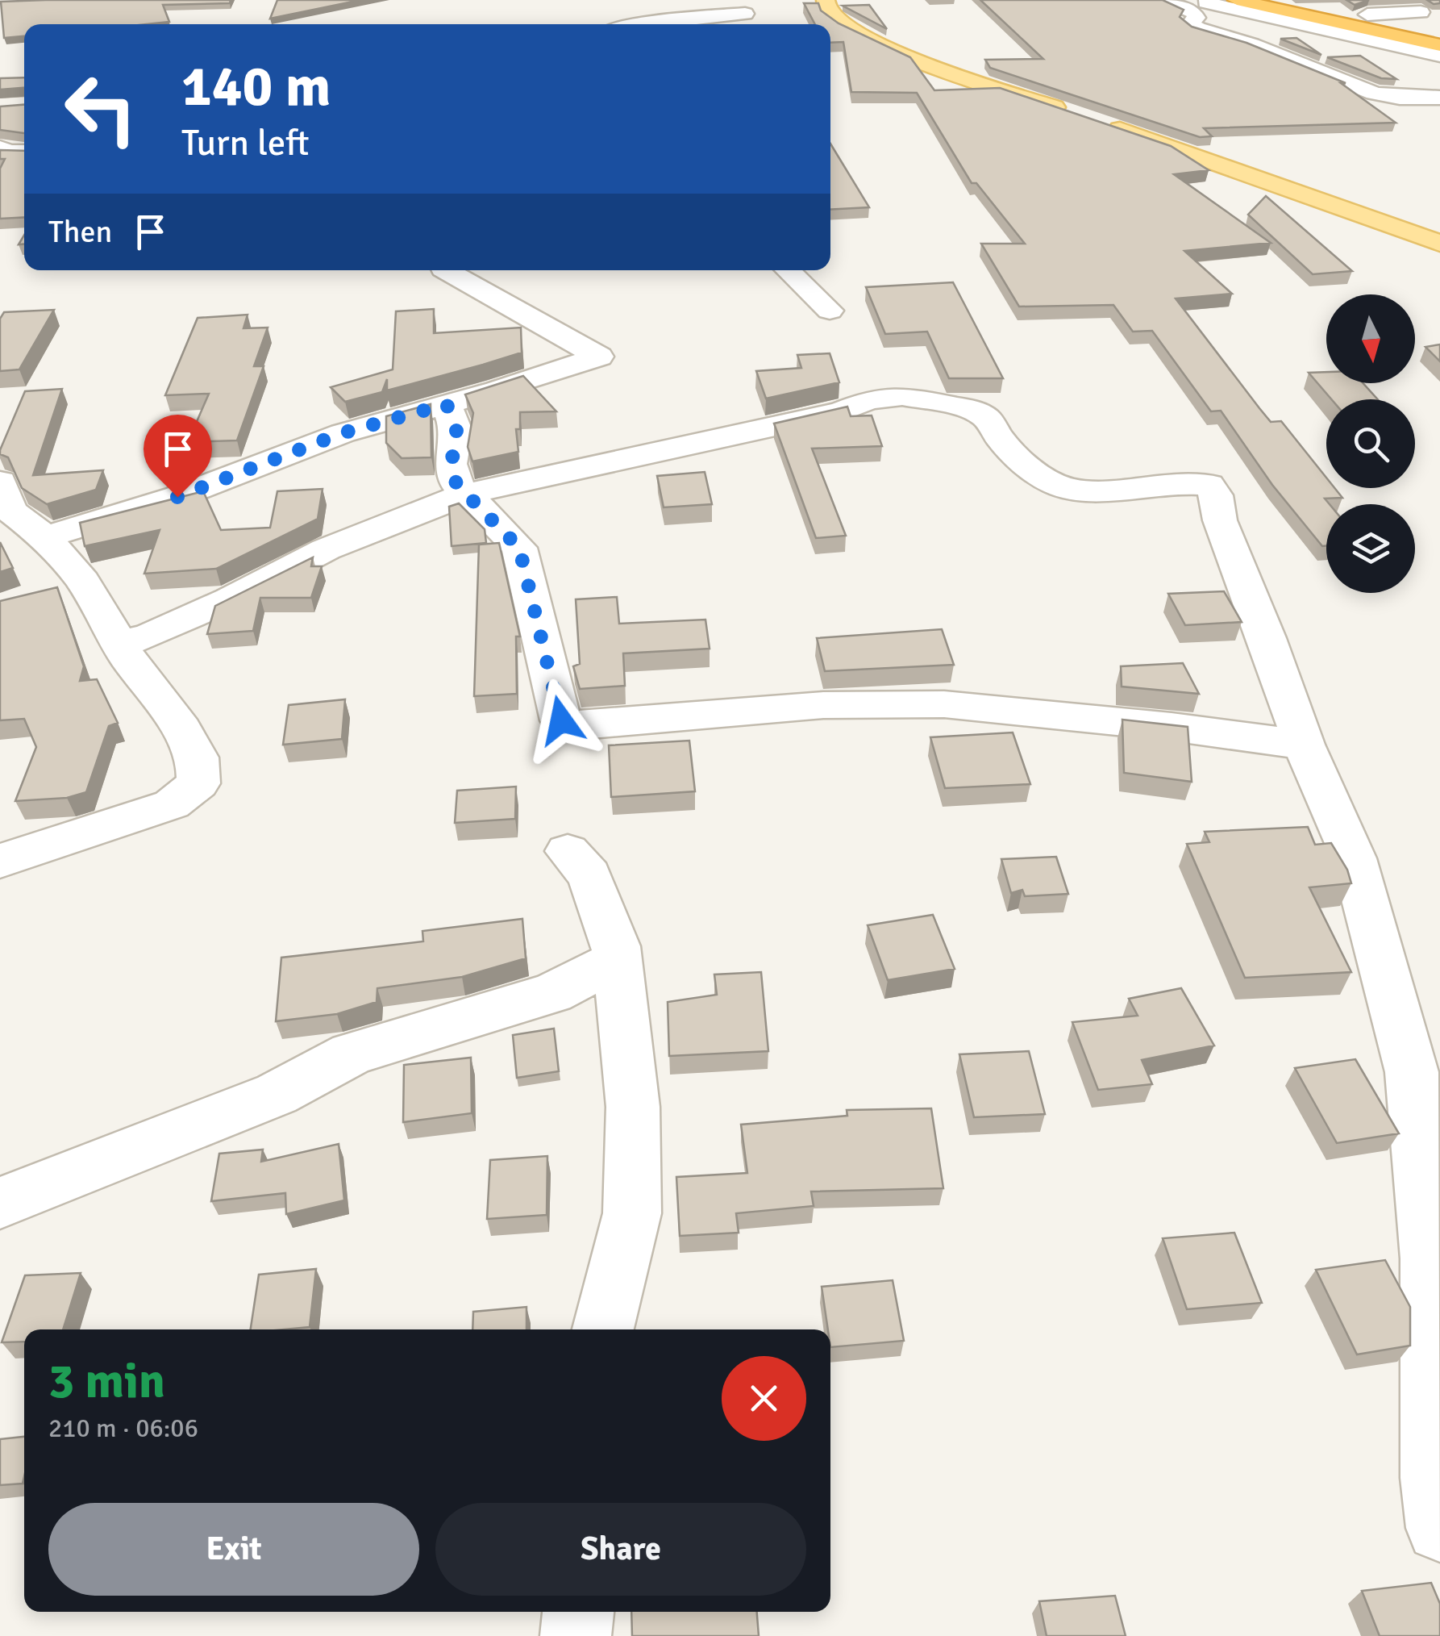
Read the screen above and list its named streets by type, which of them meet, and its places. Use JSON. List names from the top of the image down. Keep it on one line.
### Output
{"north":"bottom","page":{"turn":["140 m","Turn left"],"then":"Then","heading":["3 min","210 m · 06:06"],"buttons":["Exit","Share"]}}
